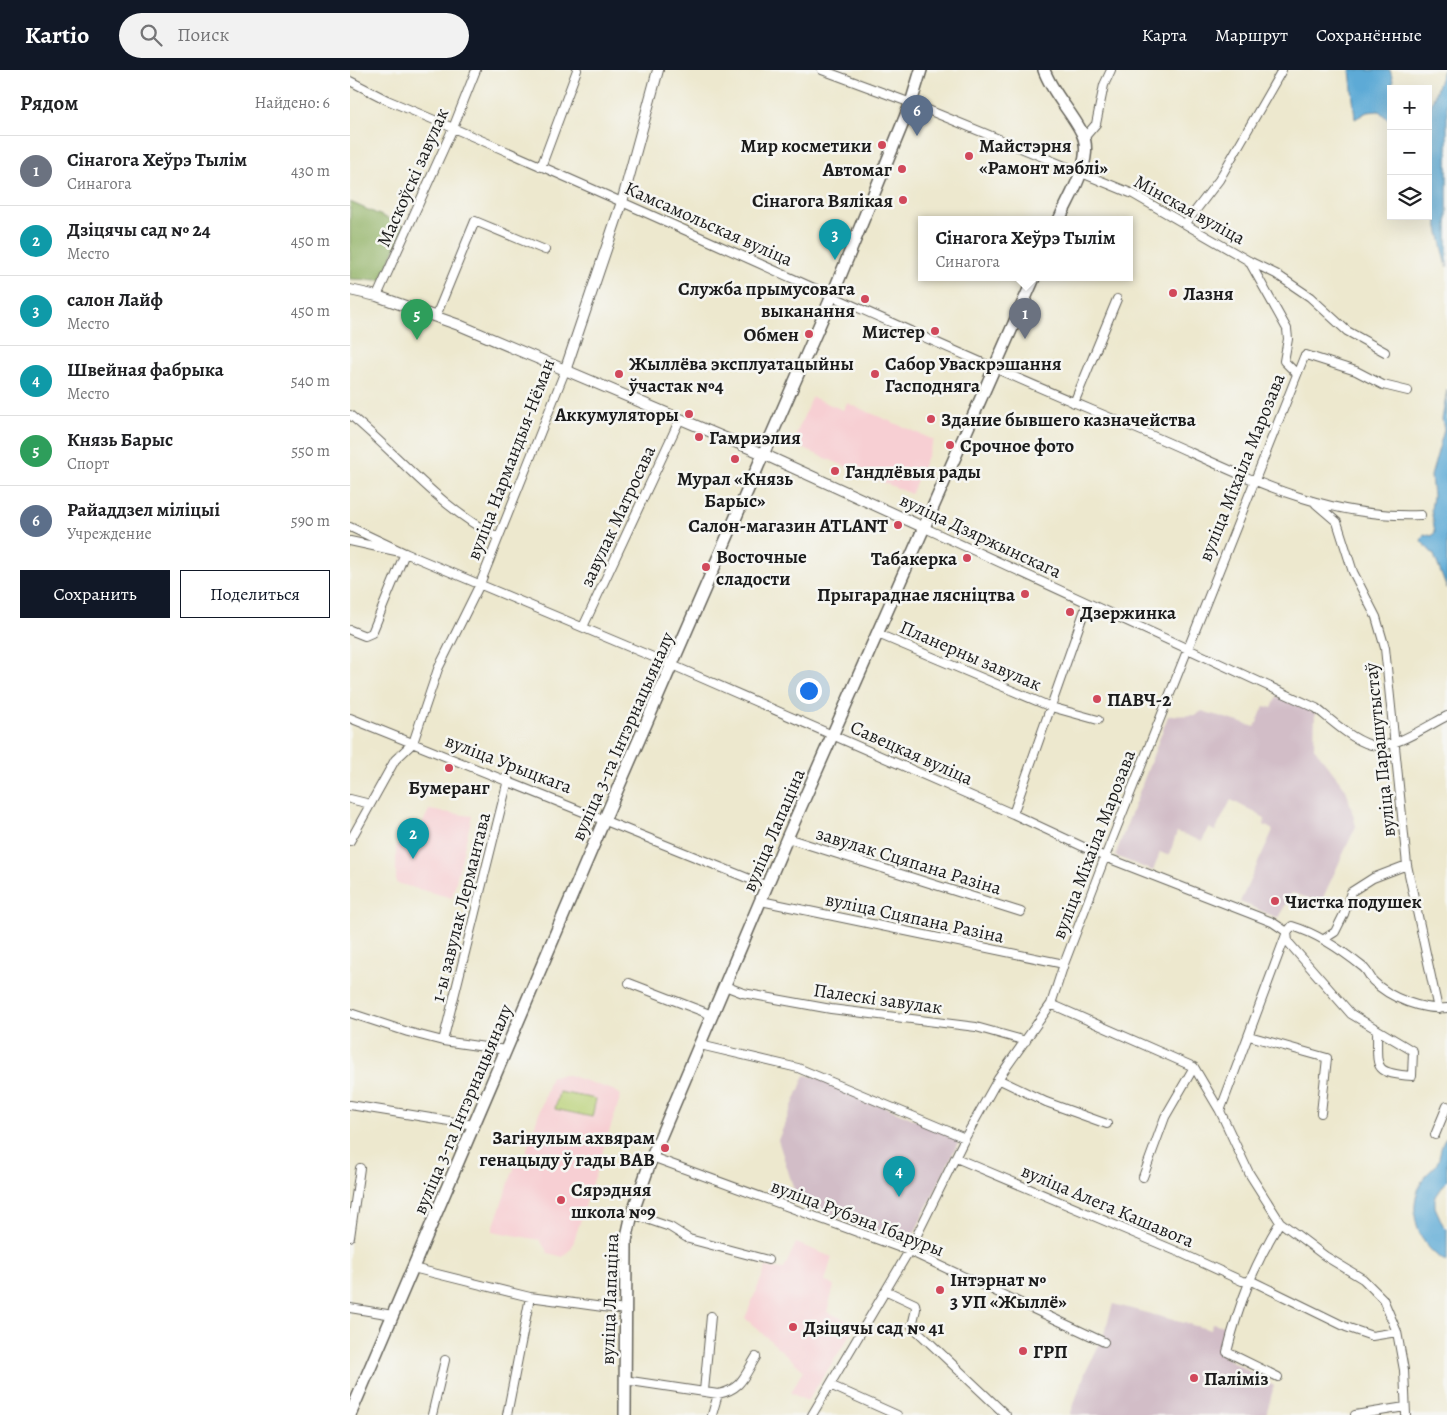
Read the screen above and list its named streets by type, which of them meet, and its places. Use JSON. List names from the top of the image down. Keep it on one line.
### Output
{"streets":{"main road":["вуліца 3-га Інтэрнацыяналу","вуліца Лапаціна"],"street":["Маскоўскі завулак","Мінская вуліца","Камсамольская вуліца","вуліца Нармандыя-Нёман","вуліца Міхаіла Марозава","завулак Матросава","вуліца Дзяржынскага","Планерны завулак","вуліца Парашутыстаў","Савецкая вуліца","вуліца Урыцкага","завулак Сцяпана Разіна","1-ы завулак Лермантава","вуліца Сцяпана Разіна","Палескі завулак","вуліца Алега Кашавога","вуліца Рубэна Ібаруры"]},"crossings":[["Маскоўскі завулак","Камсамольская вуліца"],["Маскоўскі завулак","вуліца Дзяржынскага"],["Мінская вуліца","вуліца 3-га Інтэрнацыяналу"],["Камсамольская вуліца","вуліца Нармандыя-Нёман"],["Камсамольская вуліца","вуліца Міхаіла Марозава"],["Камсамольская вуліца","вуліца 3-га Інтэрнацыяналу"],["Камсамольская вуліца","вуліца Парашутыстаў"],["Камсамольская вуліца","вуліца Лапаціна"],["вуліца Нармандыя-Нёман","вуліца Дзяржынскага"],["вуліца Нармандыя-Нёман","Савецкая вуліца"],["вуліца Нармандыя-Нёман","вуліца Урыцкага"],["вуліца Міхаіла Марозава","вуліца Дзяржынскага"],["вуліца Міхаіла Марозава","Савецкая вуліца"],["вуліца Міхаіла Марозава","вуліца Сцяпана Разіна"],["вуліца Міхаіла Марозава","Палескі завулак"],["вуліца Міхаіла Марозава","вуліца Алега Кашавога"],["вуліца Міхаіла Марозава","вуліца Рубэна Ібаруры"],["завулак Матросава","вуліца Дзяржынскага"],["завулак Матросава","Савецкая вуліца"],["вуліца Дзяржынскага","Планерны завулак"],["вуліца Дзяржынскага","вуліца 3-га Інтэрнацыяналу"],["вуліца Дзяржынскага","вуліца Парашутыстаў"],["вуліца Дзяржынскага","вуліца Лапаціна"],["Планерны завулак","Савецкая вуліца"],["Планерны завулак","вуліца Лапаціна"],["вуліца 3-га Інтэрнацыяналу","Савецкая вуліца"],["вуліца 3-га Інтэрнацыяналу","вуліца Урыцкага"],["Савецкая вуліца","вуліца Лапаціна"],["вуліца Урыцкага","вуліца Лапаціна"],["вуліца Урыцкага","1-ы завулак Лермантава"],["вуліца Лапаціна","завулак Сцяпана Разіна"],["вуліца Лапаціна","вуліца Сцяпана Разіна"],["вуліца Лапаціна","Палескі завулак"],["вуліца Лапаціна","вуліца Рубэна Ібаруры"]],"places":["Мир косметики","Майстэрня «Рамонт мэблі»","Автомаг","Сінагога Вялікая","Лазня","Служба прымусовага выканання","Мистер","Обмен","Жыллёва эксплуатацыйны ўчастак №4","Сабор Уваскрэшання Гасподняга","Аккумуляторы","Здание бывшего казначейства","Гамриэлия","Срочное фото","Мурал «Князь Барыс»","Гандлёвыя рады","Салон-магазин ATLANT","Табакерка","Восточные сладости","Прыгараднае лясніцтва","Дзержинка","ПАВЧ-2","Бумеранг","Чистка подушек","Загінулым ахвярам генацыду ў гады ВАВ","Сярэдняя школа №9","Інтэрнат № 3 УП «Жыллё»","Дзіцячы сад № 41","ГРП","Паліміз"],"page":{"header":"Kartio","search":"Поиск","nav":["Карта","Маршрут","Сохранённые"],"heading":["Рядом","Найдено: 6"],"map_buttons":["+","−"],"pins":["6","3","1","5","2","4"],"list":[{"mark":"1","name":"Сінагога Хеўрэ Тылім","note":"Синагога","value":"430 m"},{"mark":"2","name":"Дзіцячы сад № 24","note":"Место","value":"450 m"},{"mark":"3","name":"салон Лайф","note":"Место","value":"450 m"},{"mark":"4","name":"Швейная фабрыка","note":"Место","value":"540 m"},{"mark":"5","name":"Князь Барыс","note":"Спорт","value":"550 m"},{"mark":"6","name":"Райаддзел міліцыі","note":"Учреждение","value":"590 m"}],"popup":["Сінагога Хеўрэ Тылім","Синагога"],"buttons":["Сохранить","Поделиться"]}}
